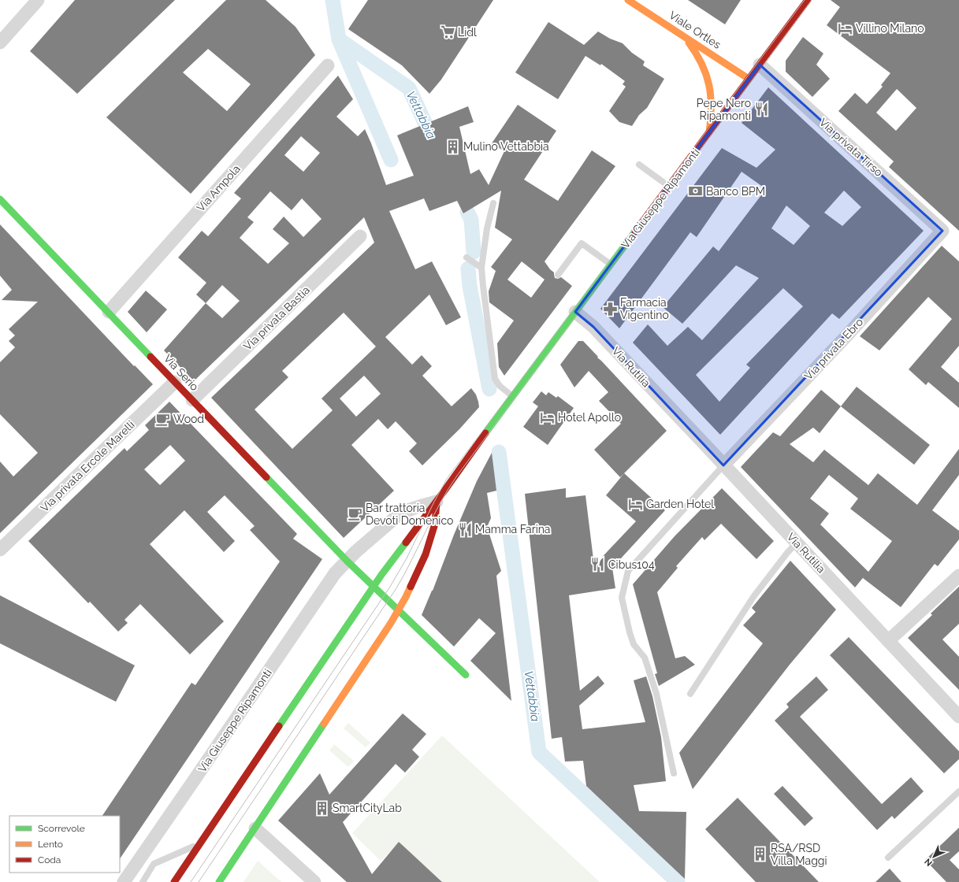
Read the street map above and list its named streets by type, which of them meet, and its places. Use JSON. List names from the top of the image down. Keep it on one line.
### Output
{"streets":{"street":["Viale Ortles","Via privata Tirso","Via Ampola","Via Giuseppe Ripamonti","Via privata Bastia","Via privata Ebro","Via Rutilia","Via Serio","Via privata Ercole Marelli"]},"crossings":[["Viale Ortles","Via Giuseppe Ripamonti"],["Via privata Tirso","Via Giuseppe Ripamonti"],["Via privata Tirso","Via privata Ebro"],["Via Ampola","Via Serio"],["Via Giuseppe Ripamonti","Via Rutilia"],["Via Giuseppe Ripamonti","Via Serio"],["Via privata Bastia","Via Serio"],["Via privata Ebro","Via Rutilia"],["Via Serio","Via privata Ercole Marelli"]],"water":["Vettabbia"],"places":{"hotel":["Villino Milano","Hotel Apollo","Garden Hotel"],"supermarket":["Lidl"],"restaurant":["Pepe Nero Ripamonti","Mamma Farina","Cibus104"],"building":["Mulino Vettabbia","SmartCityLab","RSA/RSD Villa Maggi"],"bank":["Banco BPM"],"pharmacy":["Farmacia Vigentino"],"cafe":["Wood","Bar trattoria Devoti Domenico"]},"legend":["Scorrevole","Lento","Coda"],"north":"bottom left"}
